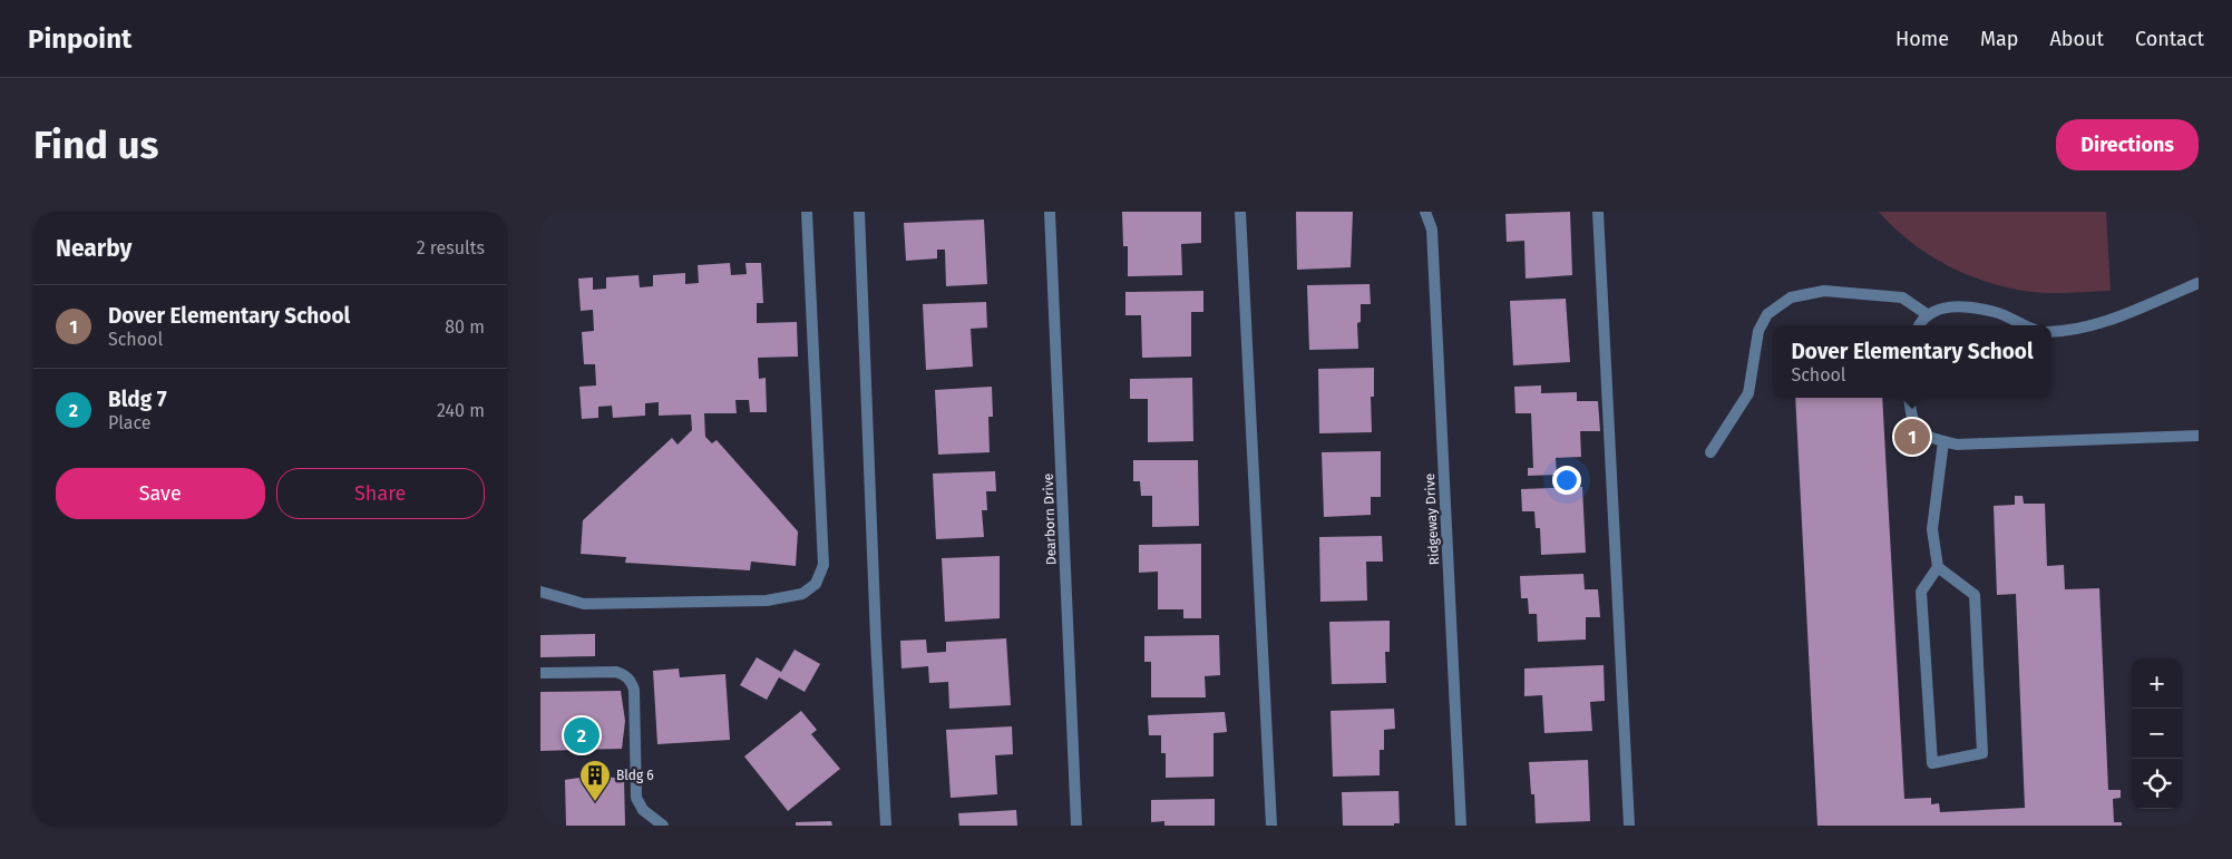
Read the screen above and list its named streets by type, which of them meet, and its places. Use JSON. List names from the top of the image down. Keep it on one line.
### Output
{"streets":{"street":["Dearborn Drive","Ridgeway Drive"]},"places":{"building":["Bldg 6"]},"page":{"header":"Pinpoint","nav":["Home","Map","About","Contact"],"buttons":["Directions",["Save","Share"]],"title":"Find us","heading":["Nearby","2 results"],"list":[{"mark":"1","name":"Dover Elementary School","note":"School","value":"80 m"},{"mark":"2","name":"Bldg 7","note":"Place","value":"240 m"}],"popup":["Dover Elementary School","School"],"pins":["1","2"],"map_buttons":["+","−"]}}
